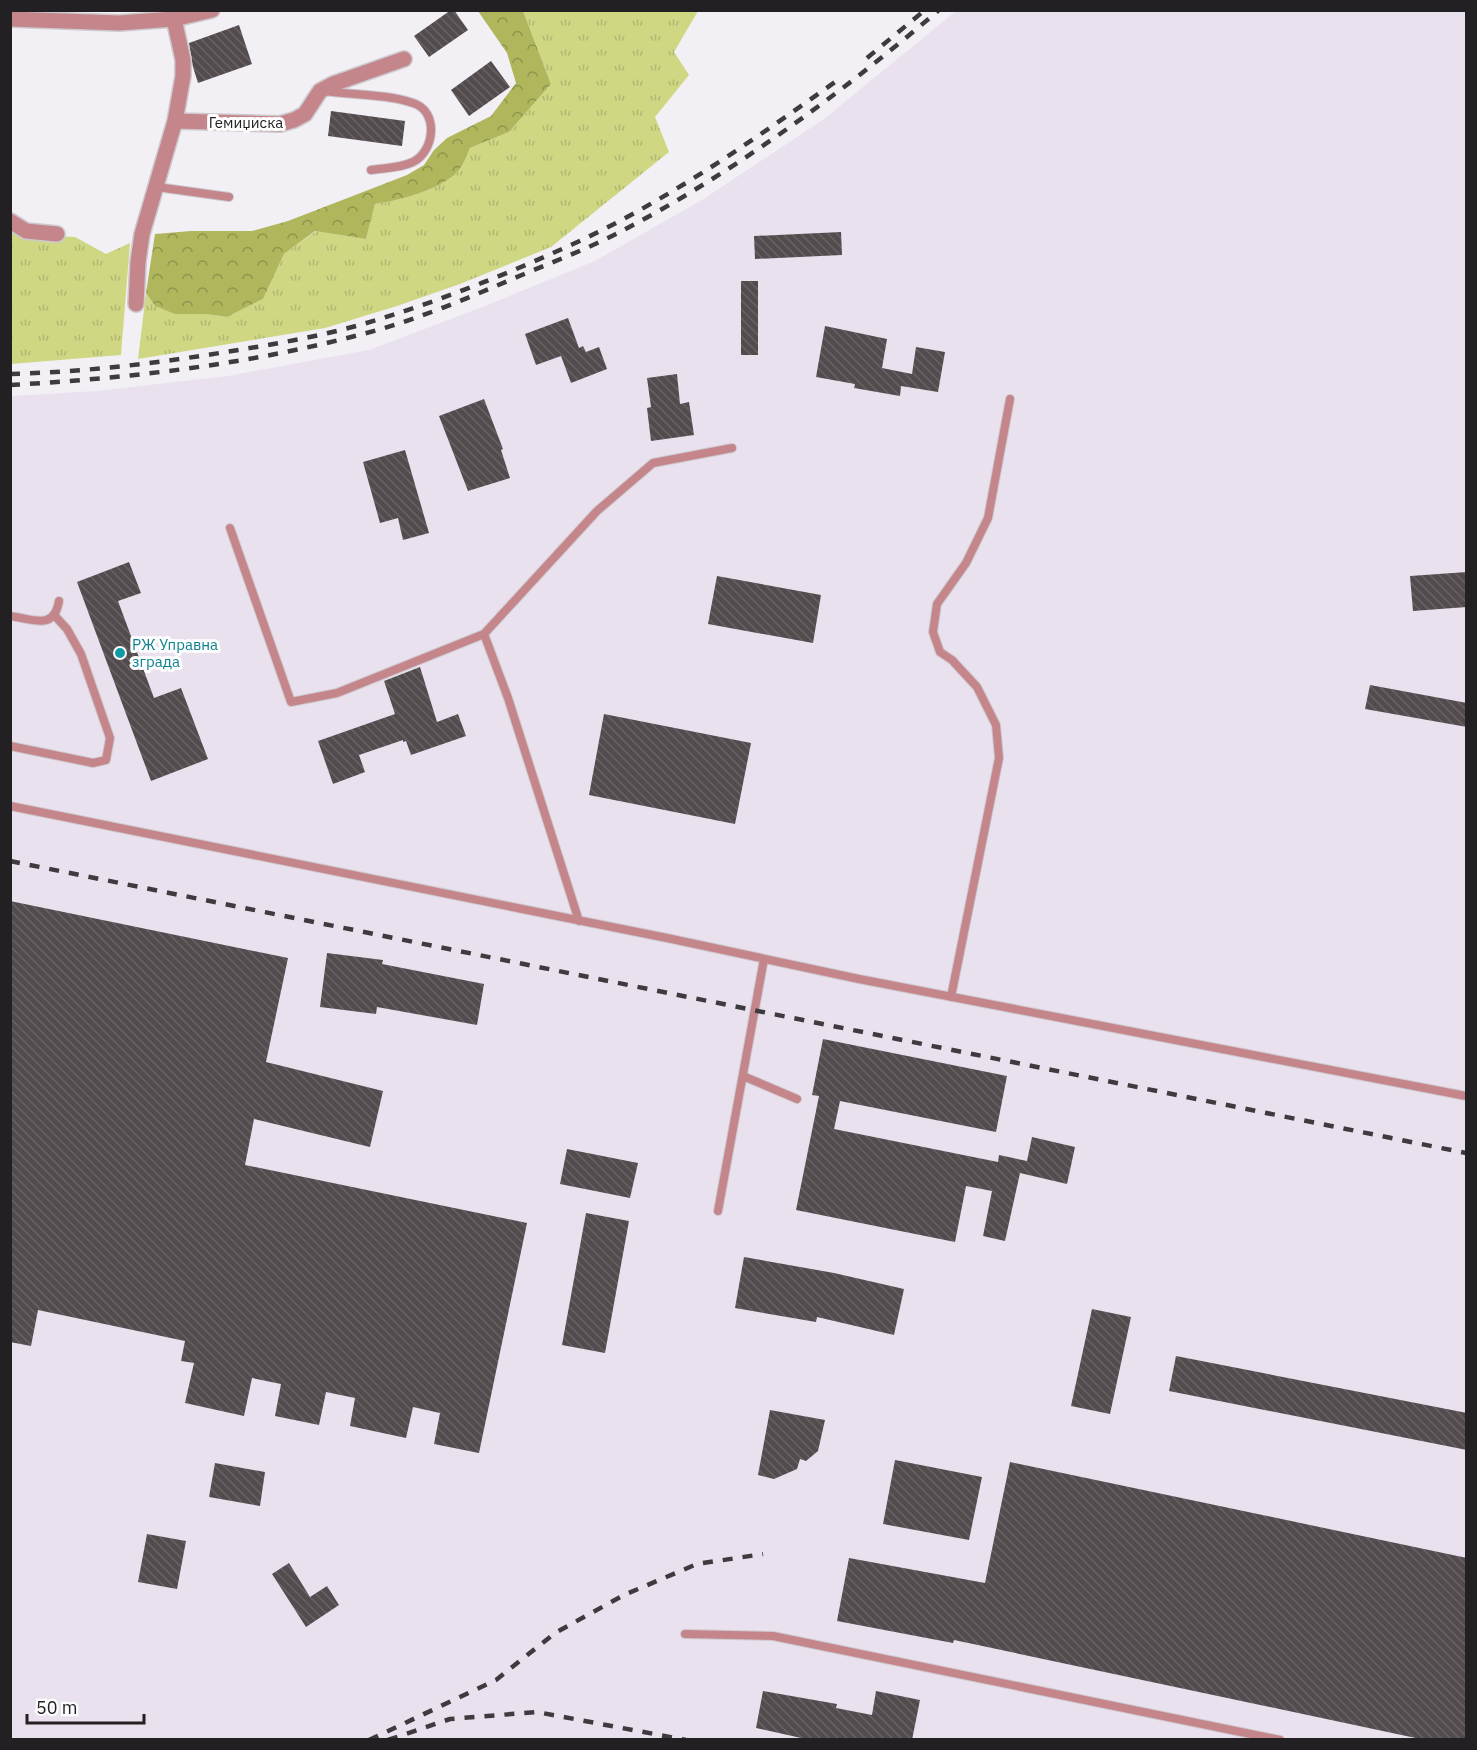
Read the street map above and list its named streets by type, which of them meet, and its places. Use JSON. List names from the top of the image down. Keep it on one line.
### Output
{"streets":{"street":["Гемиџиска"]},"places":["РЖ Управна зграда"],"scale_bar":"50 m"}
